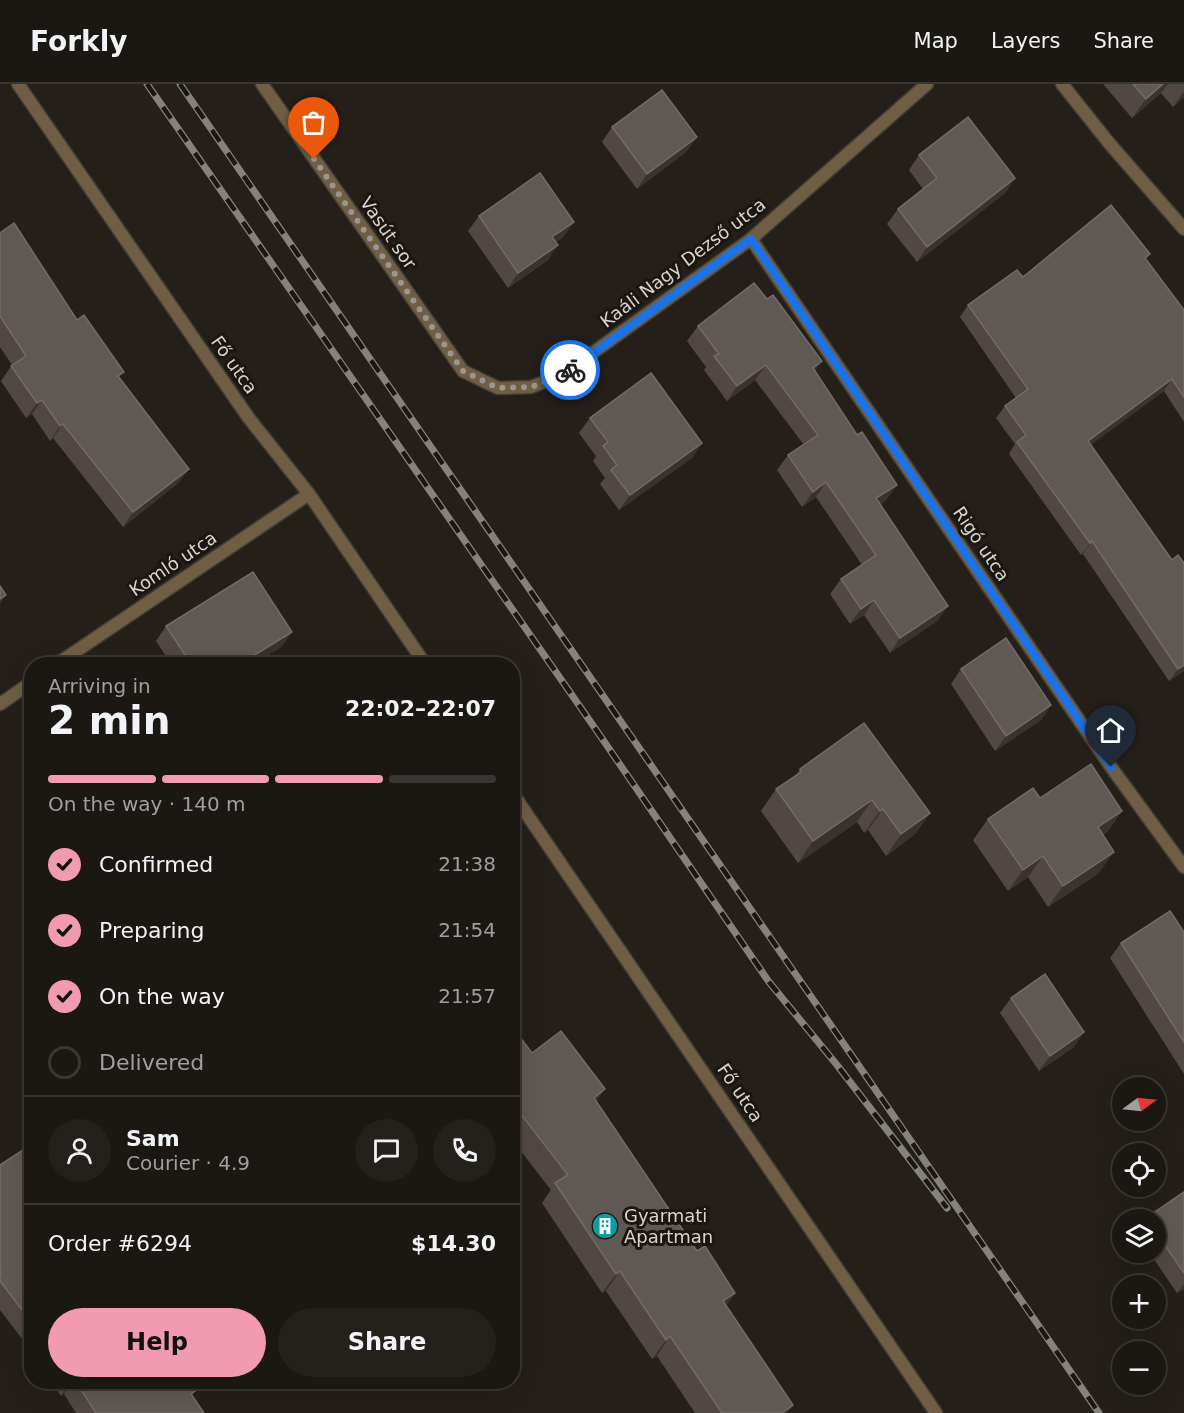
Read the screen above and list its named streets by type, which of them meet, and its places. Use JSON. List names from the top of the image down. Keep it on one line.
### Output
{"streets":{"street":["Vasút sor","Kaáli Nagy Dezső utca","Fő utca","Rigó utca","Komló utca"]},"crossings":[["Vasút sor","Kaáli Nagy Dezső utca"],["Kaáli Nagy Dezső utca","Rigó utca"],["Fő utca","Komló utca"]],"places":{"building":["Gyarmati Apartman"]},"north":"right","page":{"header":"Forkly","nav":["Map","Layers","Share"],"heading":["2 min","Arriving in","22:02–22:07"],"panel":["Sam","Courier · 4.9","Order #6294","$14.30"],"bar":"On the way · 140 m","list":[["Confirmed","21:38"],["Preparing","21:54"],["On the way","21:57"],"Delivered"],"map_buttons":["+","−"],"buttons":["Help","Share"]}}
